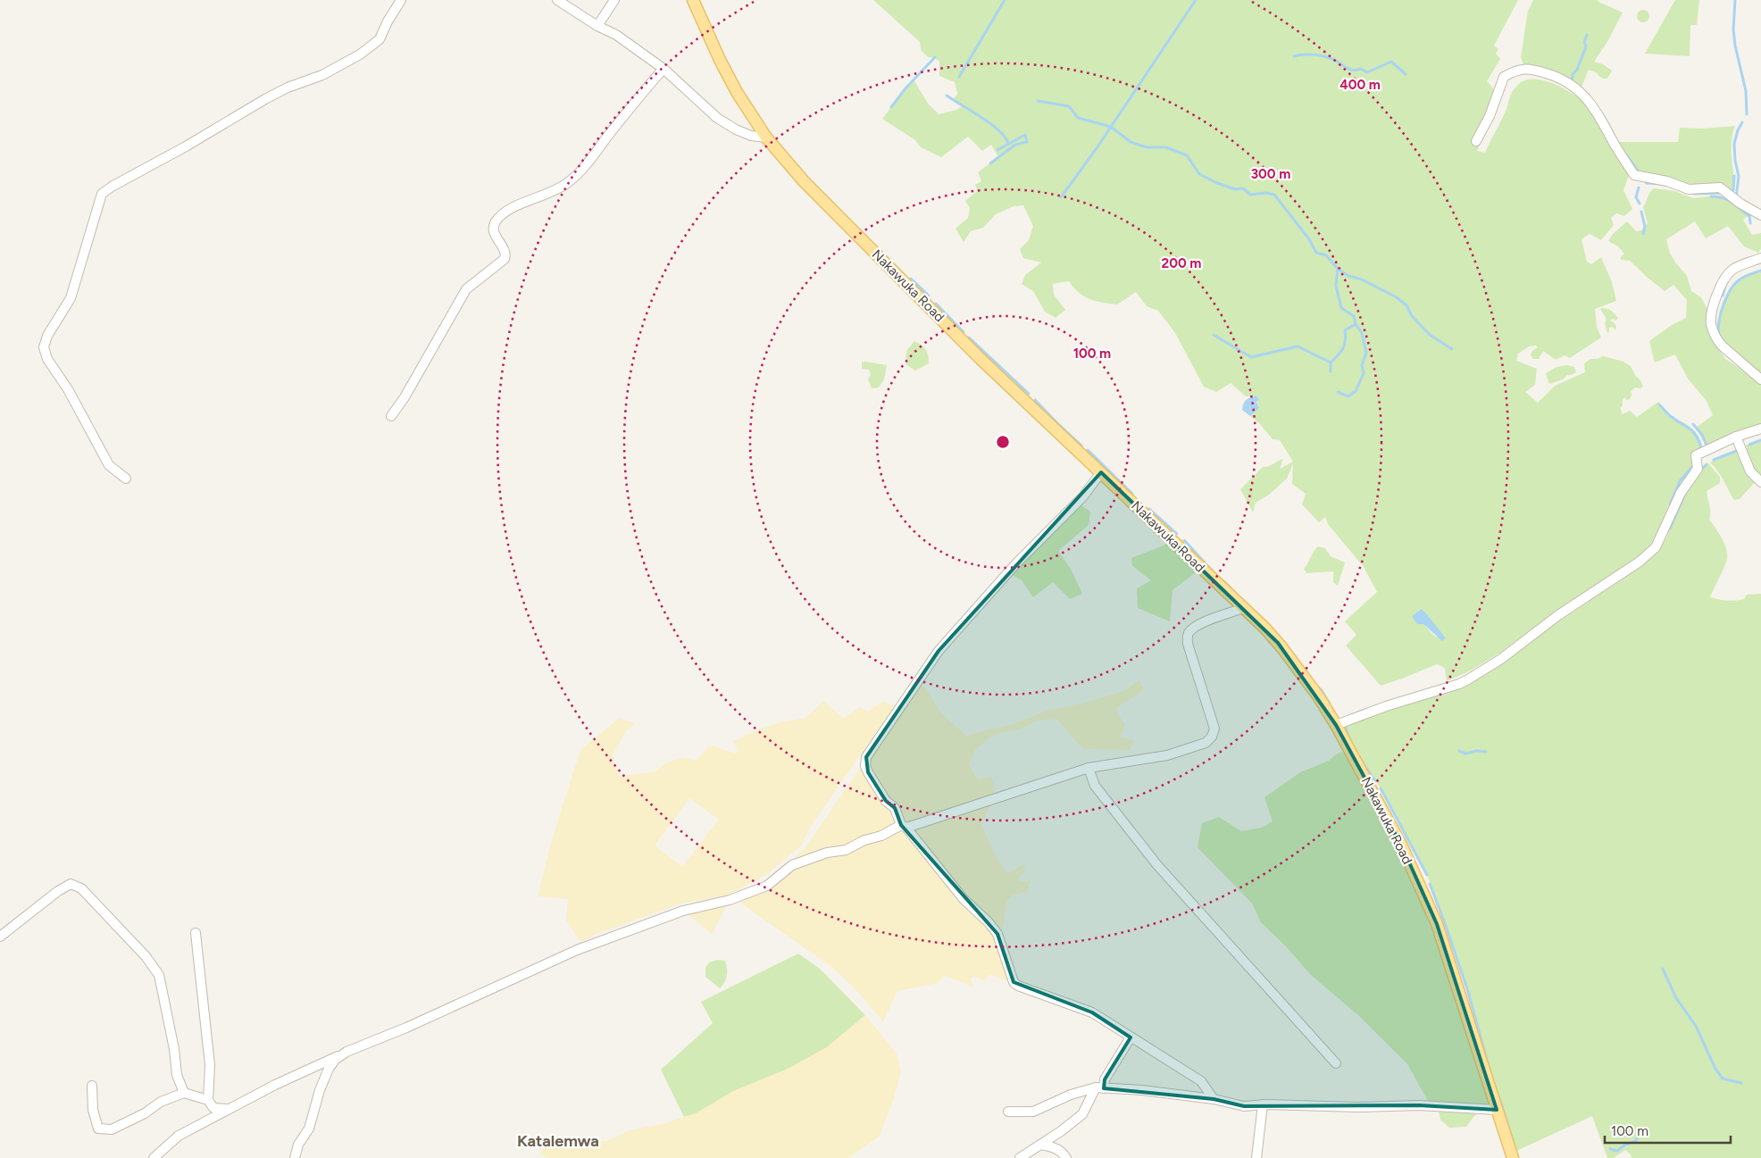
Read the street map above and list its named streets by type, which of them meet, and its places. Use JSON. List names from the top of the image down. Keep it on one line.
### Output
{"streets":{"main road":["Nakawuka Road"]},"districts":["Katalemwa"],"scale_bar":"100 m","rings":["400 m","300 m","200 m","100 m"]}
